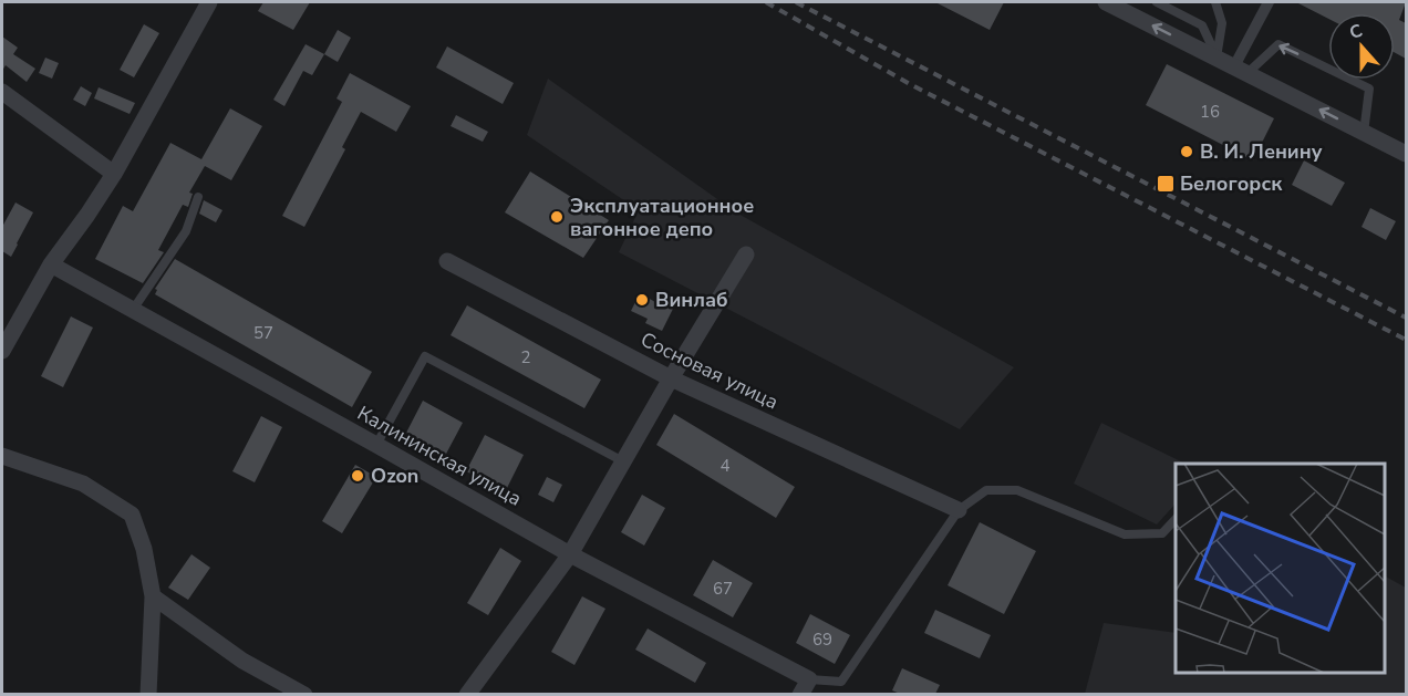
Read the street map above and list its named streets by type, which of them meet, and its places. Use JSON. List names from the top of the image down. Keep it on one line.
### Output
{"streets":{"street":["Сосновая улица","Калининская улица"]},"places":{"other":["В. И. Ленину","Эксплуатационное вагонное депо","Винлаб","Ozon"],"transit":["Белогорск"]},"house_numbers":["16","57","2","4","67","69"],"north":"top"}
